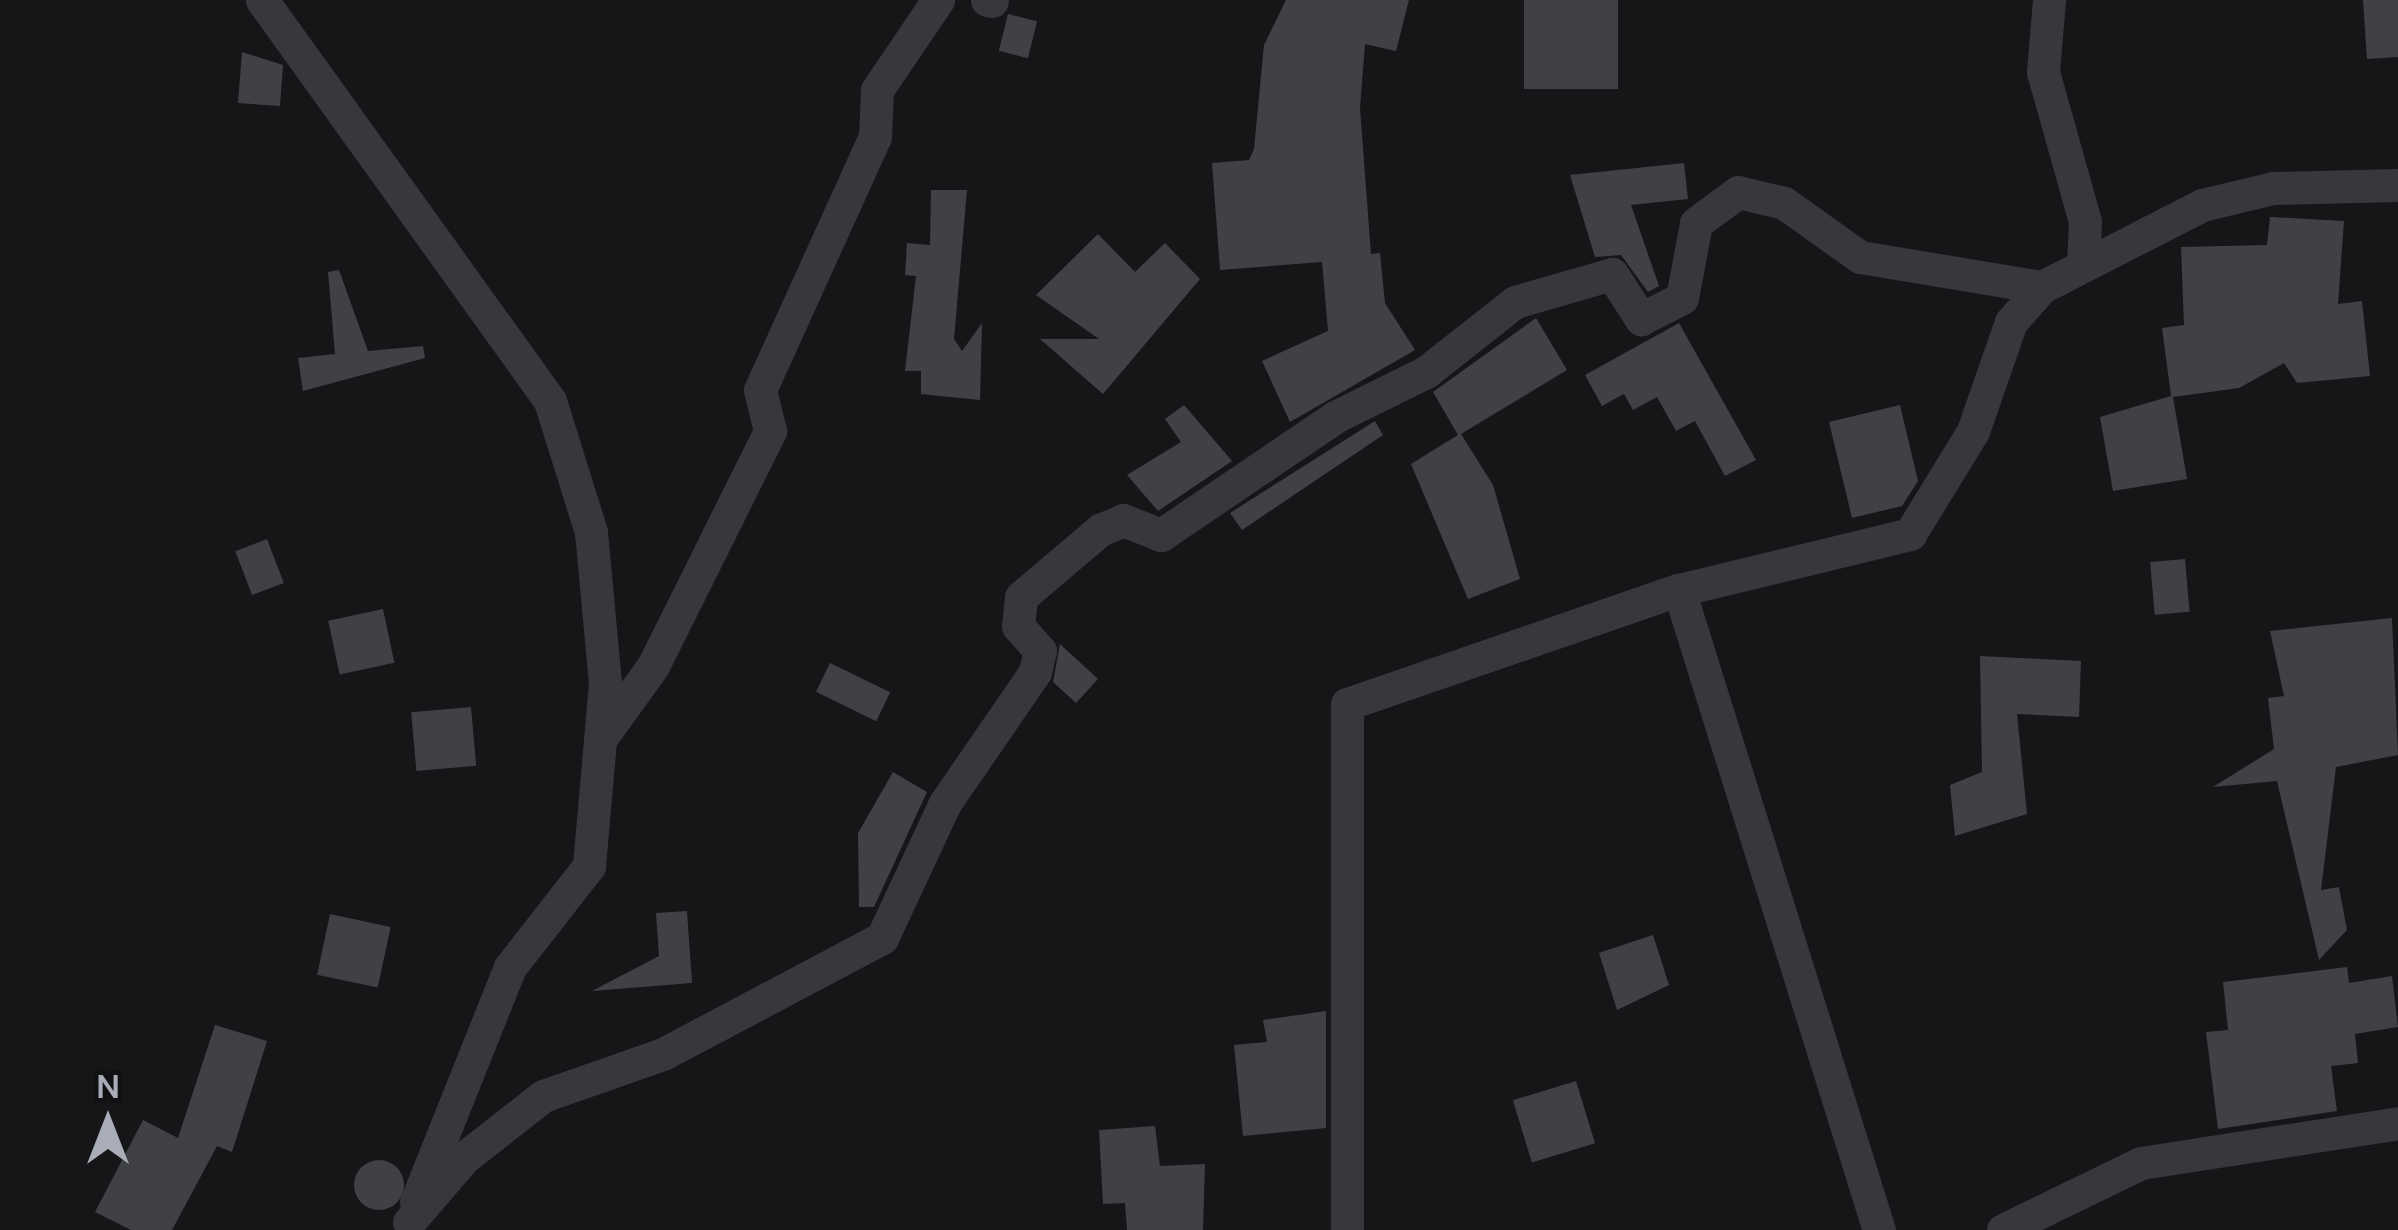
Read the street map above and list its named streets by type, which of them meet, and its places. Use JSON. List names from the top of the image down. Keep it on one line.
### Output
{"north":"top"}
